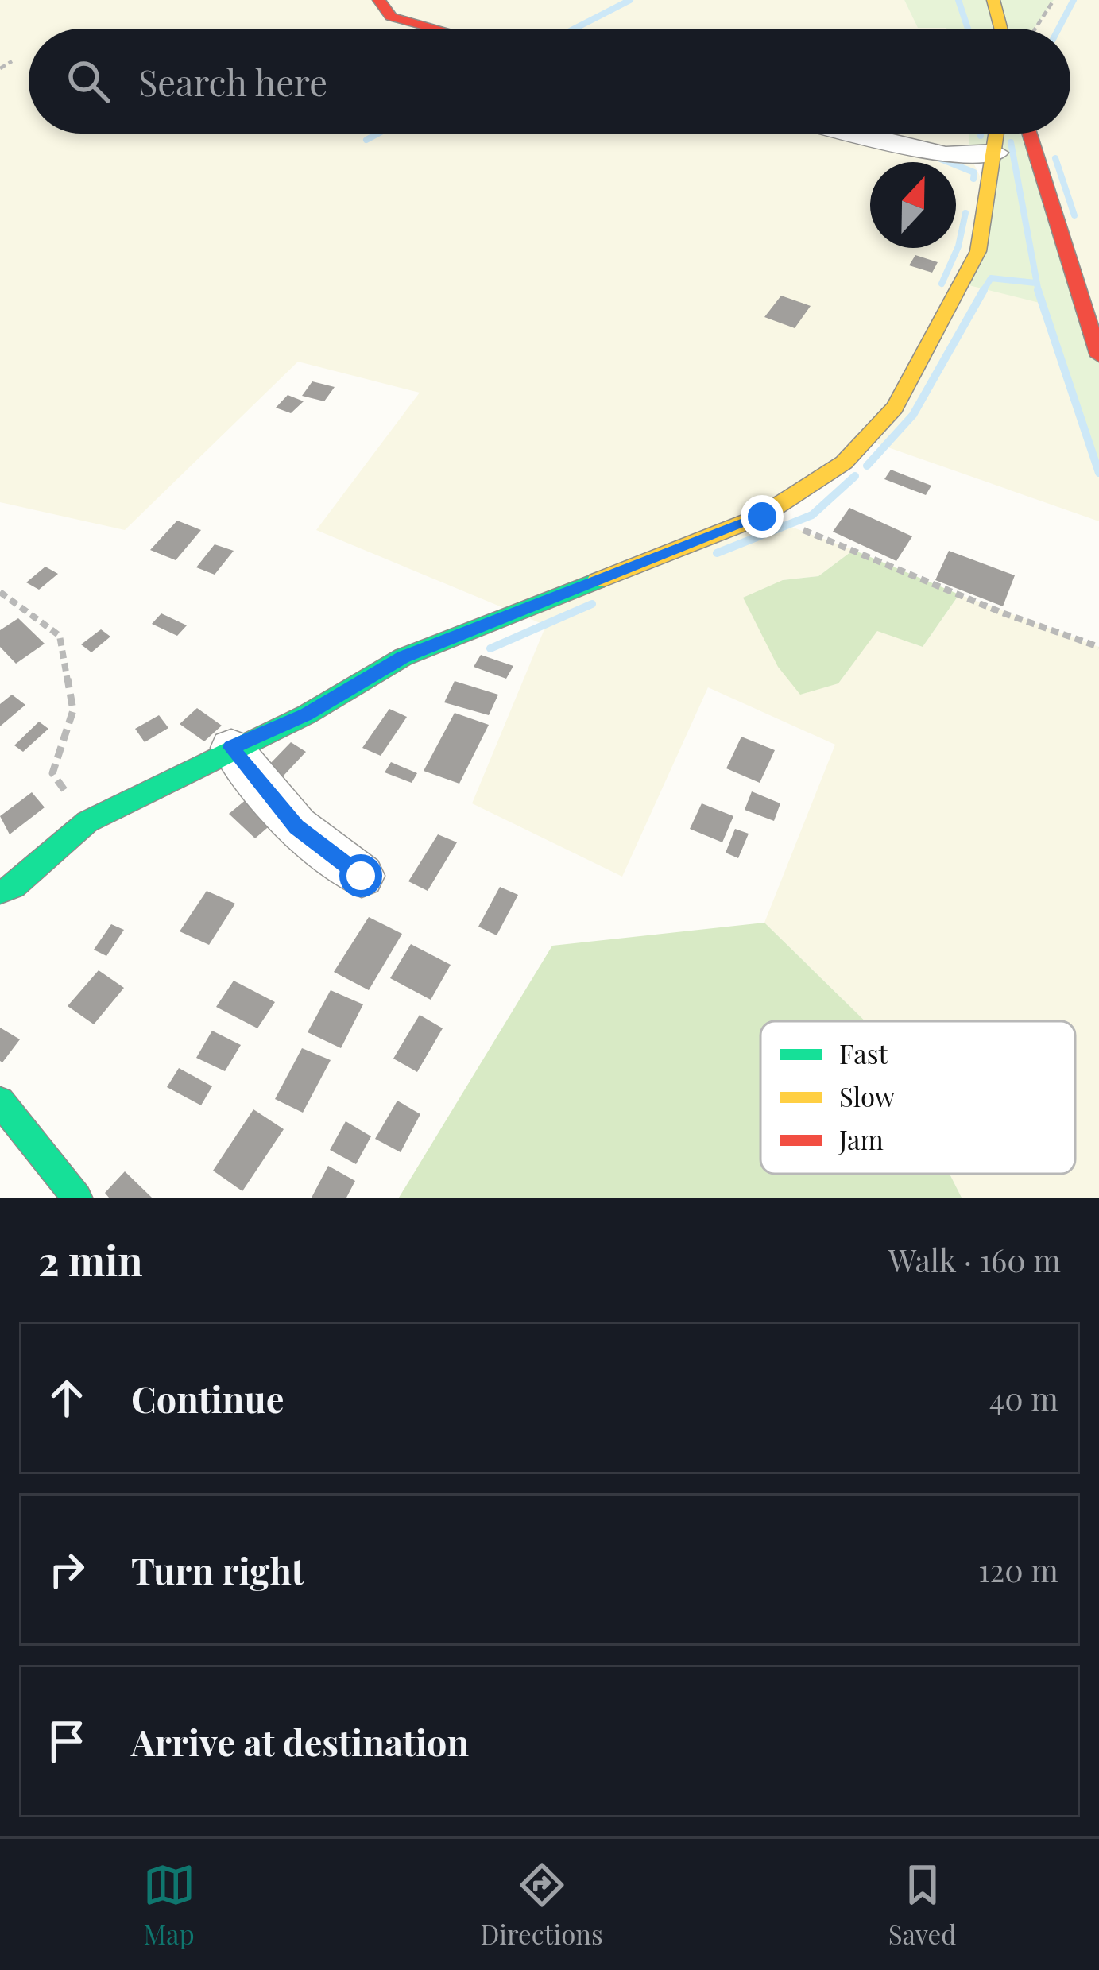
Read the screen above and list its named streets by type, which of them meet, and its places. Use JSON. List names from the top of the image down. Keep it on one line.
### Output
{"legend":["Fast","Slow","Jam"],"north":"top","page":{"search":"Search here","heading":["2 min","Walk · 160 m"],"list":[["Continue","40 m"],["Turn right","120 m"],"Arrive at destination"],"nav":["Map","Directions","Saved"]}}
